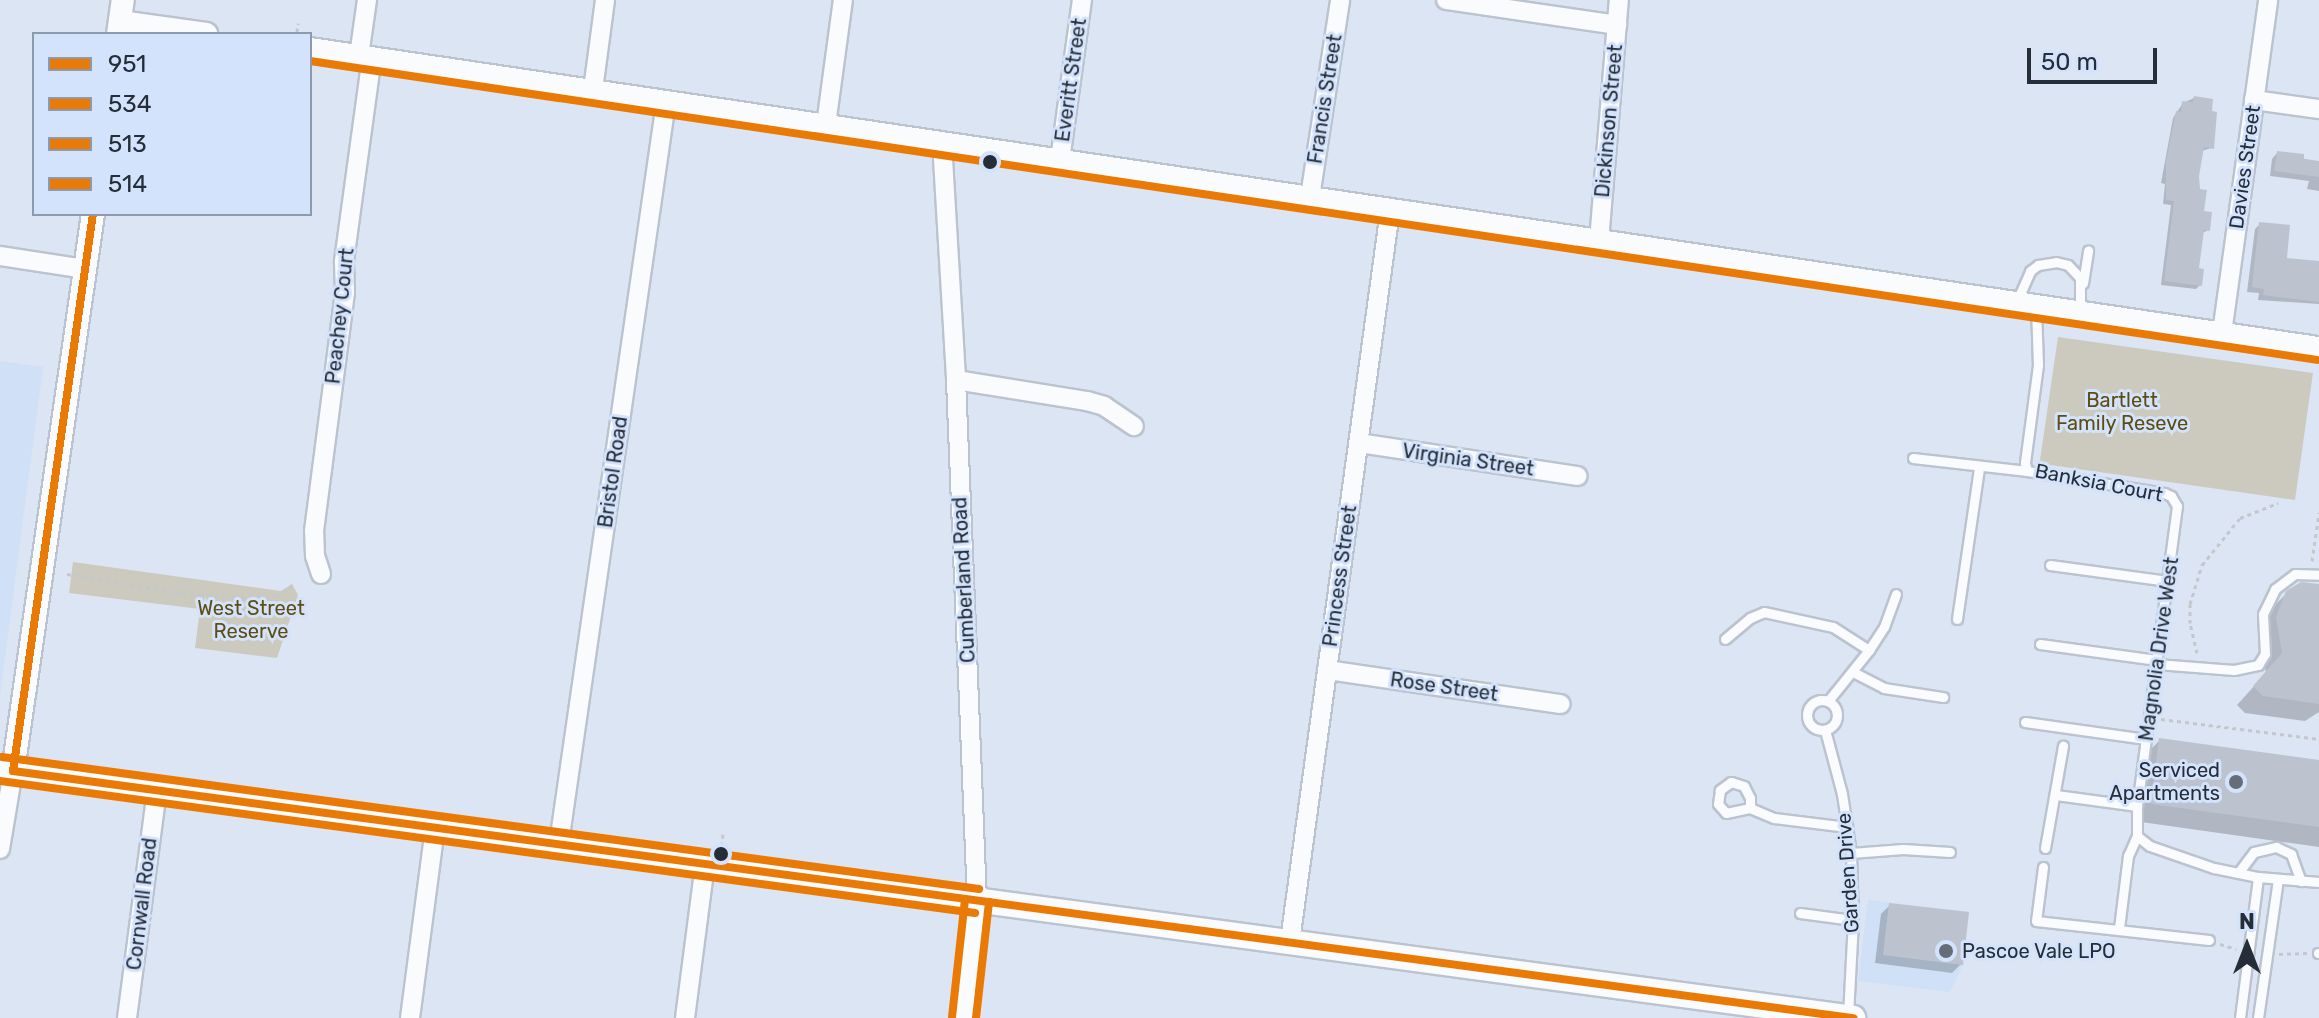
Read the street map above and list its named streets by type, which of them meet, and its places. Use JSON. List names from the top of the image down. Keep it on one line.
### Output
{"streets":{"main road":["Cumberland Road"],"street":["Everitt Street","Francis Street","Dickinson Street","Davies Street","Peachey Court","Virginia Street","Bristol Road","Princess Street","Rose Street","Cornwall Road"],"lane":["Banksia Court","Magnolia Drive West","Garden Drive"]},"crossings":[["Virginia Street","Princess Street"],["Banksia Court","Magnolia Drive West"],["Princess Street","Rose Street"]],"parks":["Bartlett Family Reseve","West Street Reserve"],"places":["Serviced Apartments","Pascoe Vale LPO"],"lines":["transit line 534","transit line 951","transit line 514","transit line 513"],"legend":["951","534","513","514"],"scale_bar":"50 m","north":"top"}
